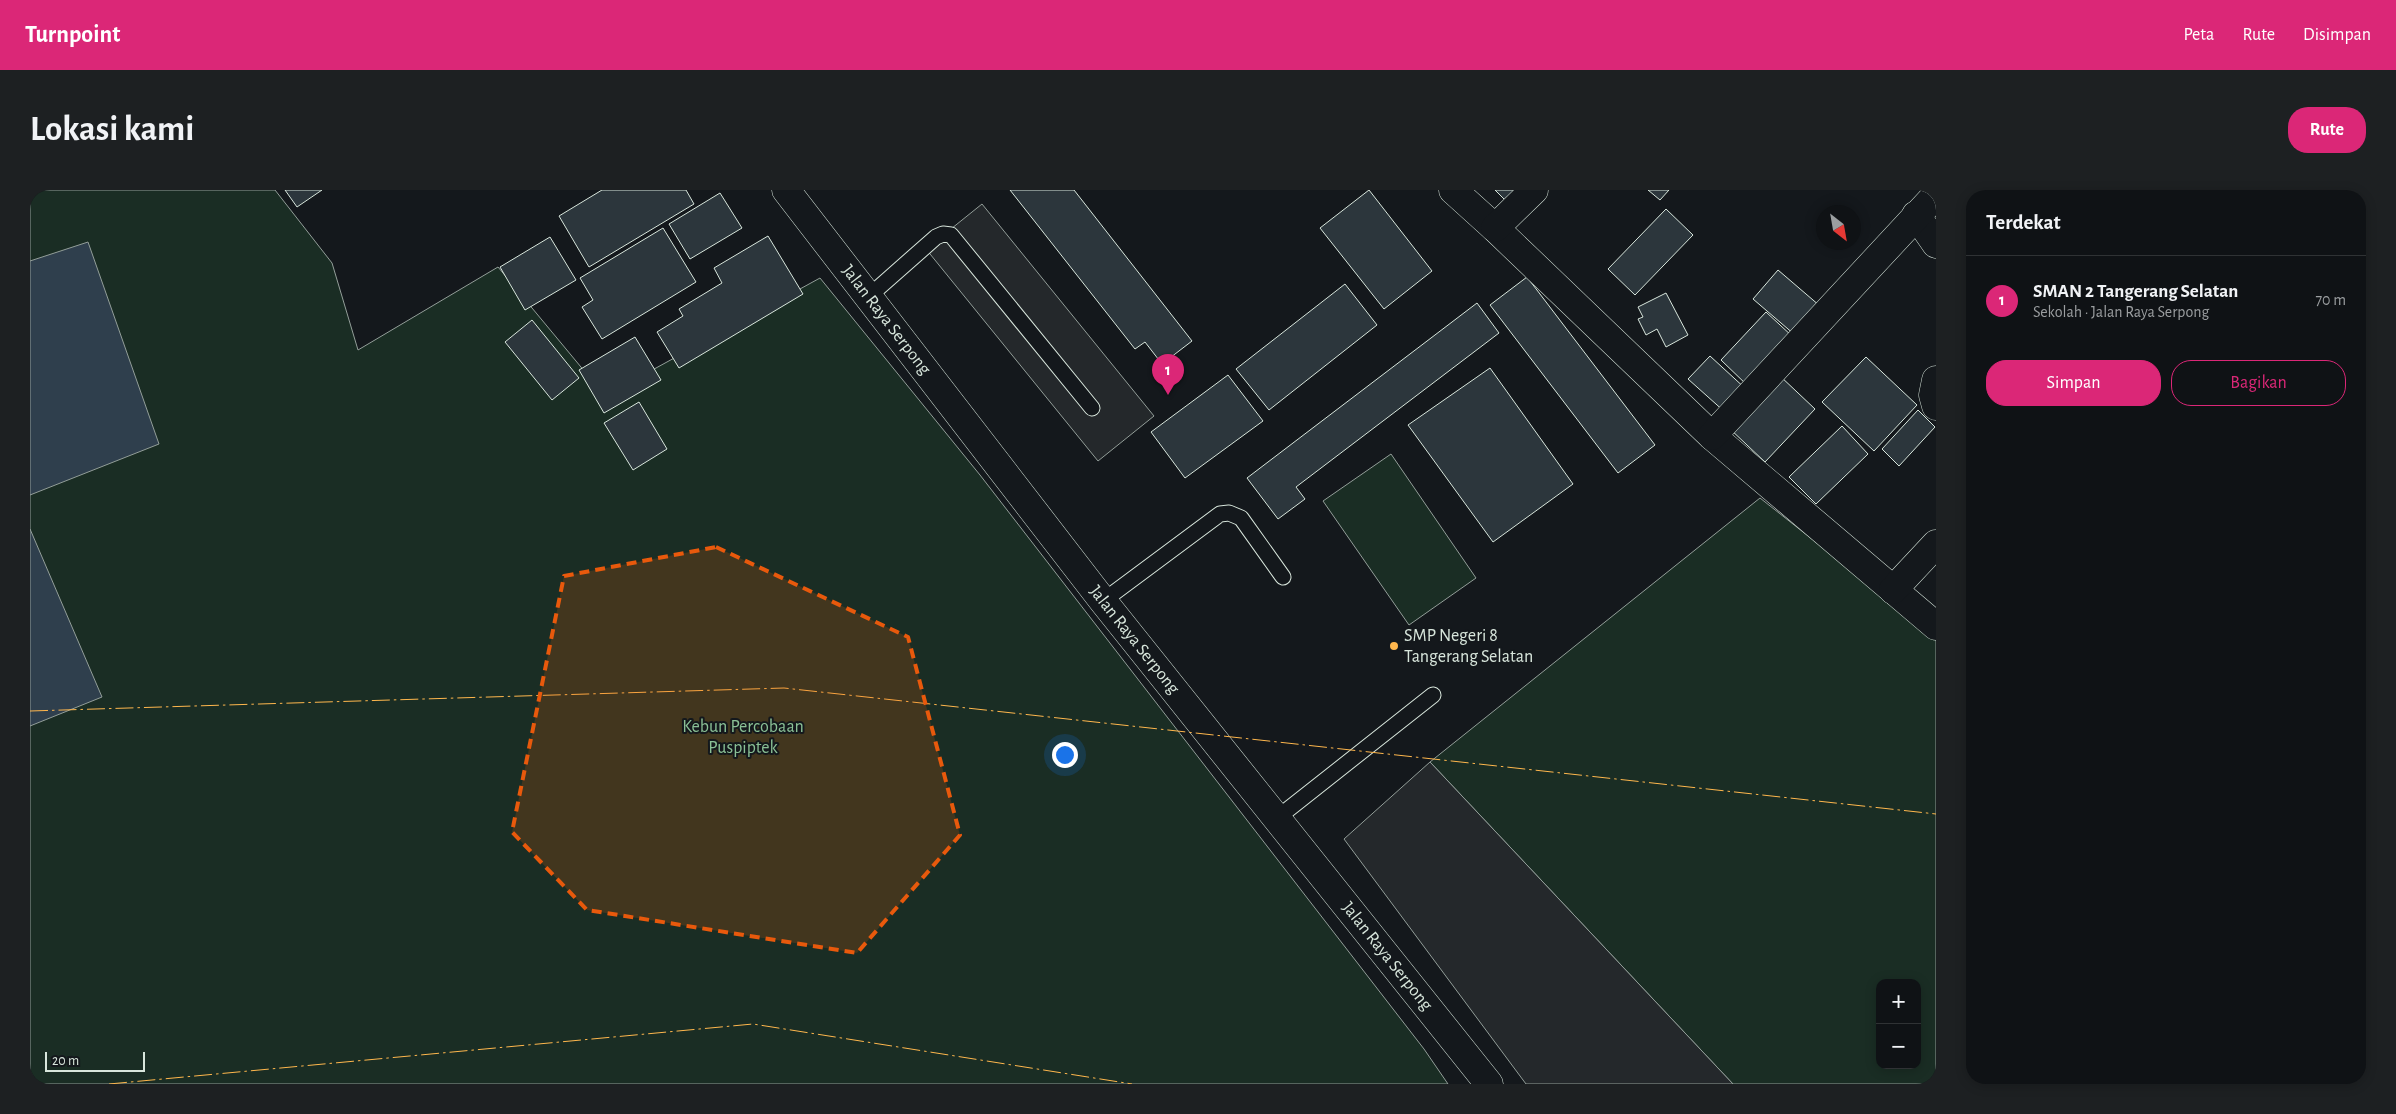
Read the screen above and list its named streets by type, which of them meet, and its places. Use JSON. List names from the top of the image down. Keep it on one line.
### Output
{"streets":{"street":["Jalan Raya Serpong"]},"parks":["Kebun Percobaan Puspiptek"],"places":["SMP Negeri 8 Tangerang Selatan"],"scale_bar":"20 m","north":"bottom right","page":{"header":"Turnpoint","nav":["Peta","Rute","Disimpan"],"buttons":["Rute",["Simpan","Bagikan"]],"title":"Lokasi kami","heading":"Terdekat","list":[{"mark":"1","name":"SMAN 2 Tangerang Selatan","note":"Sekolah · Jalan Raya Serpong","value":"70 m"}],"pins":"1","map_buttons":["+","−"],"scale":"20 m"}}
